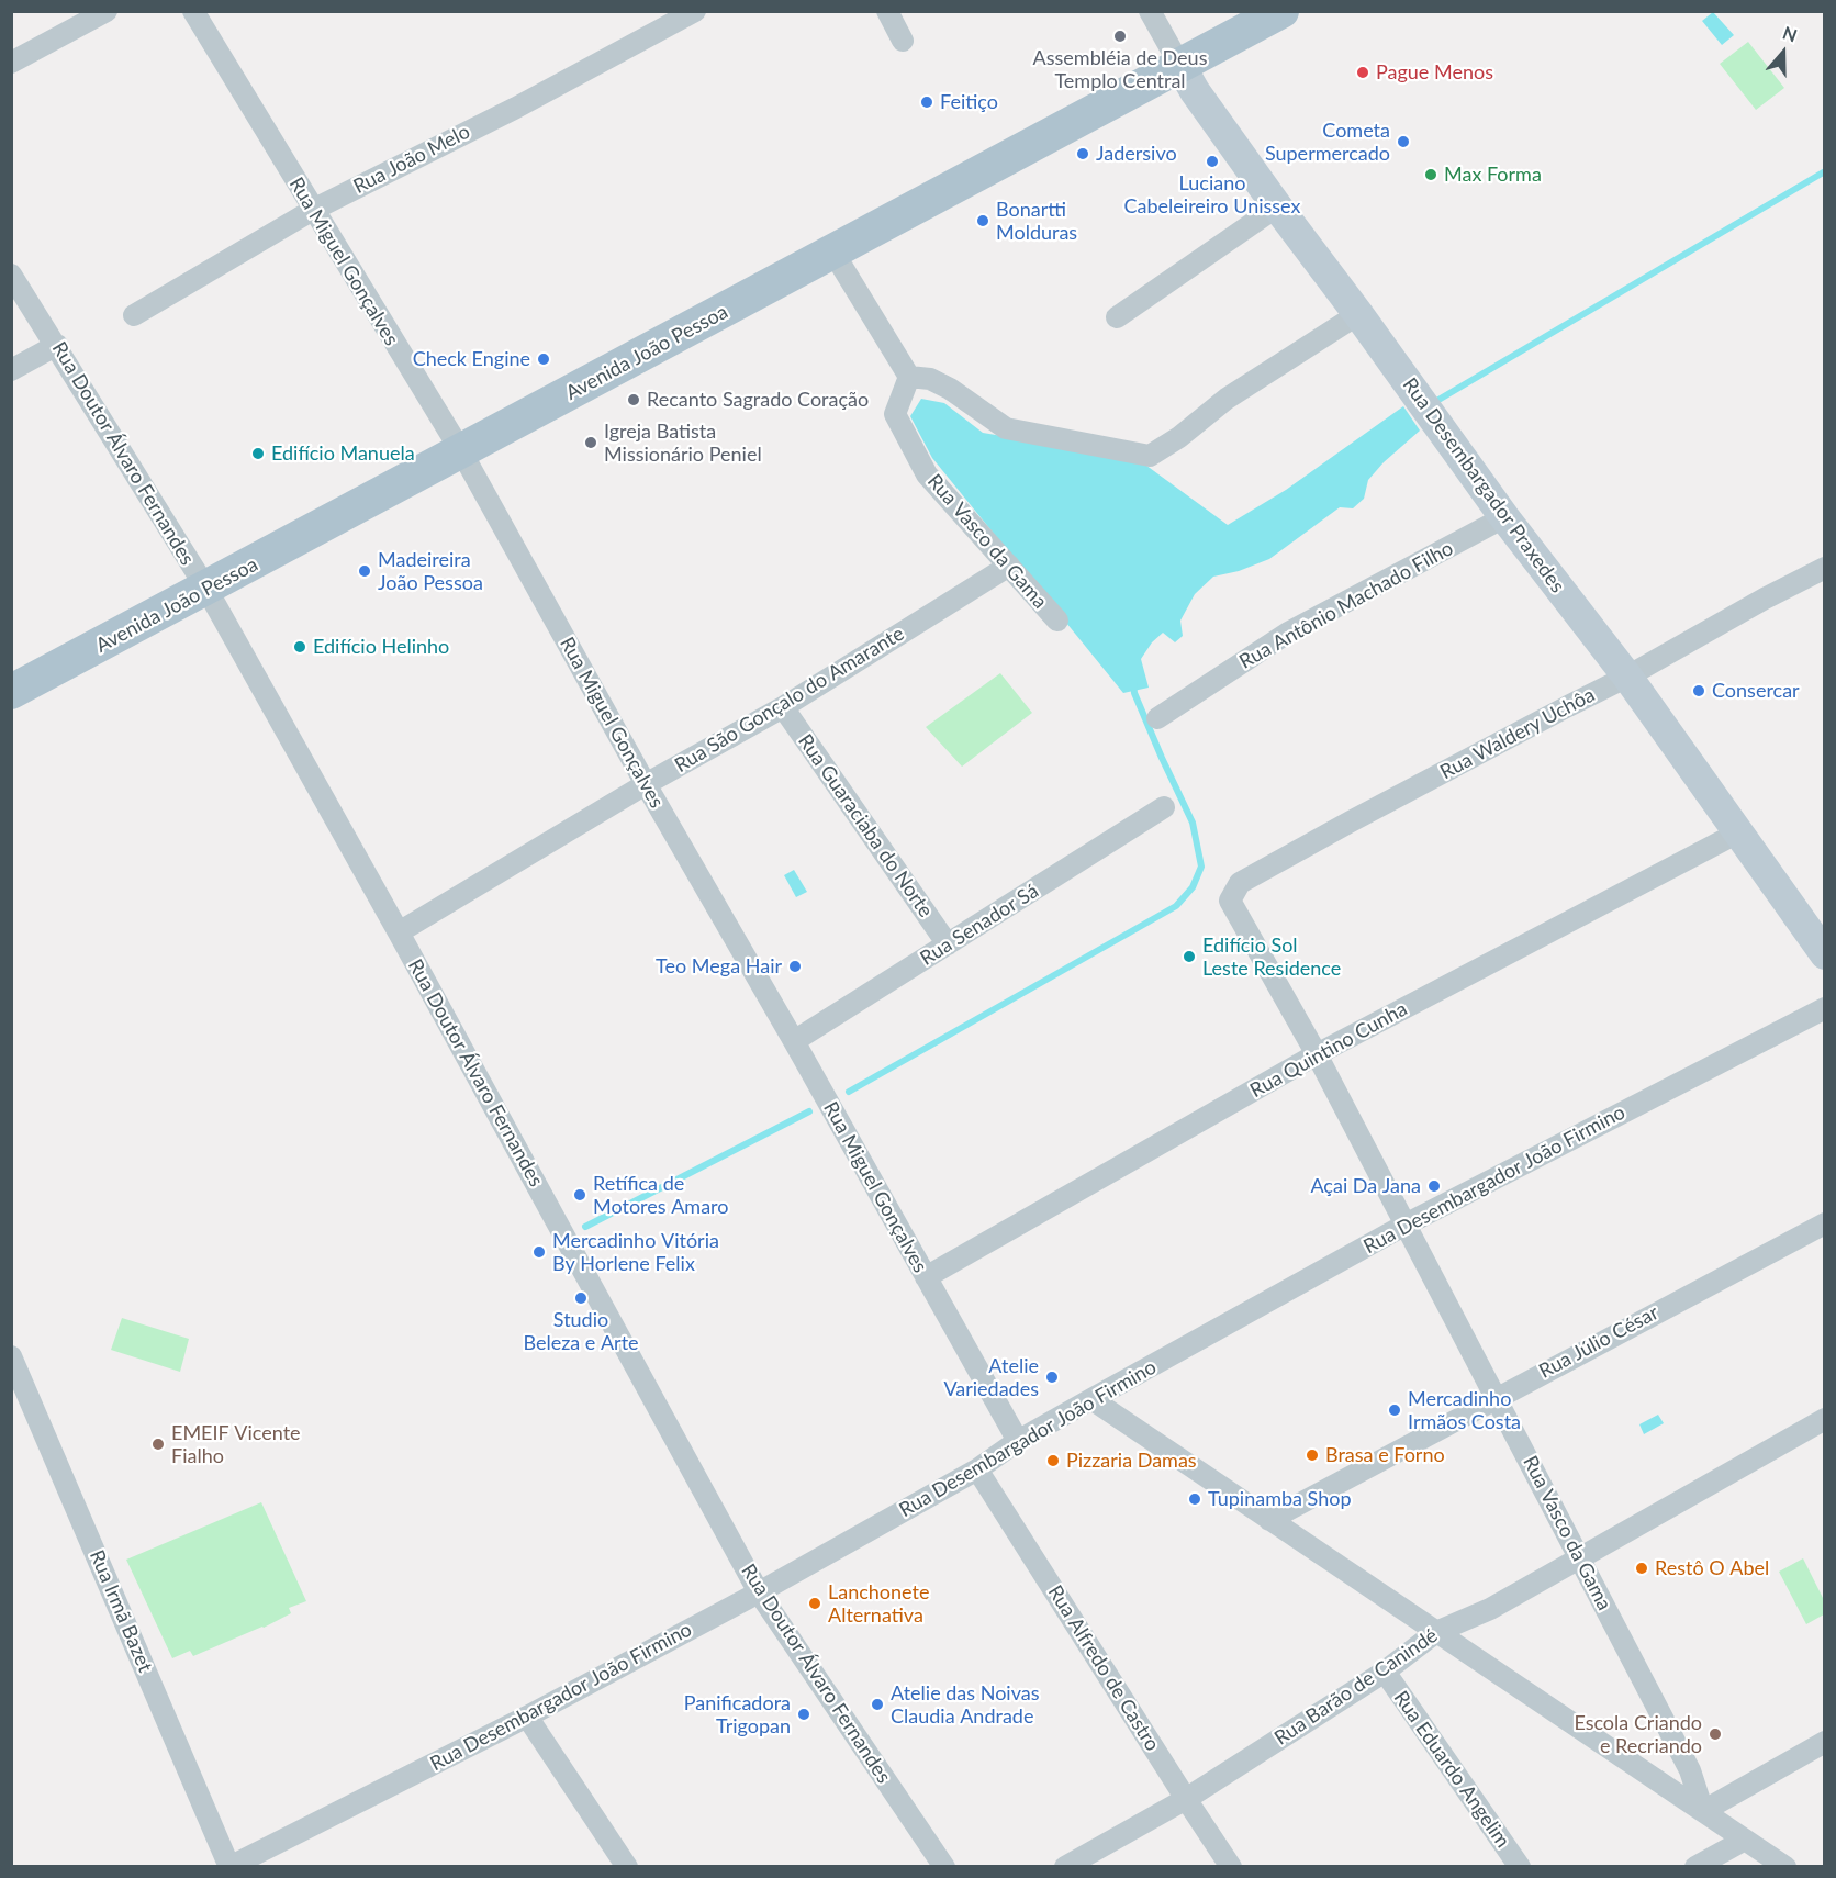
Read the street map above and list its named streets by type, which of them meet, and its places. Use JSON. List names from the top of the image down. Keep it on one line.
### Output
{"streets":{"main road":["Avenida João Pessoa"],"street":["Rua João Melo","Rua Miguel Gonçalves","Rua Doutor Álvaro Fernandes","Rua Desembargador Praxedes","Rua Vasco da Gama","Rua Antônio Machado Filho","Rua São Gonçalo do Amarante","Rua Waldery Uchôa","Rua Guaraciaba do Norte","Rua Senador Sá","Rua Quintino Cunha","Rua Desembargador João Firmino","Rua Júlio César","Rua Irmã Bazet","Rua Alfredo de Castro","Rua Barão de Canindé","Rua Eduardo Angelim"]},"crossings":[["Rua João Melo","Rua Miguel Gonçalves"],["Rua Miguel Gonçalves","Avenida João Pessoa"],["Rua Miguel Gonçalves","Rua São Gonçalo do Amarante"],["Rua Miguel Gonçalves","Rua Senador Sá"],["Rua Miguel Gonçalves","Rua Quintino Cunha"],["Rua Miguel Gonçalves","Rua Desembargador João Firmino"],["Avenida João Pessoa","Rua Doutor Álvaro Fernandes"],["Avenida João Pessoa","Rua Desembargador Praxedes"],["Rua Doutor Álvaro Fernandes","Rua São Gonçalo do Amarante"],["Rua Doutor Álvaro Fernandes","Rua Desembargador João Firmino"],["Rua Desembargador Praxedes","Rua Antônio Machado Filho"],["Rua Desembargador Praxedes","Rua Waldery Uchôa"],["Rua Desembargador Praxedes","Rua Quintino Cunha"],["Rua Vasco da Gama","Rua São Gonçalo do Amarante"],["Rua Vasco da Gama","Rua Waldery Uchôa"],["Rua Vasco da Gama","Rua Quintino Cunha"],["Rua Vasco da Gama","Rua Desembargador João Firmino"],["Rua Vasco da Gama","Rua Júlio César"],["Rua Vasco da Gama","Rua Barão de Canindé"],["Rua São Gonçalo do Amarante","Rua Guaraciaba do Norte"],["Rua Guaraciaba do Norte","Rua Senador Sá"],["Rua Desembargador João Firmino","Rua Irmã Bazet"],["Rua Desembargador João Firmino","Rua Alfredo de Castro"],["Rua Alfredo de Castro","Rua Barão de Canindé"],["Rua Barão de Canindé","Rua Eduardo Angelim"]],"places":["Assembléia de Deus Templo Central","Pague Menos","Feitiço","Cometa Supermercado","Jadersivo","Luciano Cabeleireiro Unissex","Max Forma","Bonartti Molduras","Check Engine","Recanto Sagrado Coração","Igreja Batista Missionário Peniel","Edifício Manuela","Madeireira João Pessoa","Edifício Helinho","Consercar","Edifício Sol Leste Residence","Teo Mega Hair","Açai Da Jana","Retífica de Motores Amaro","Mercadinho Vitória By Horlene Felix","Studio Beleza e Arte","Atelie Variedades","Mercadinho Irmãos Costa","EMEIF Vicente Fialho","Brasa e Forno","Pizzaria Damas","Tupinamba Shop","Restô O Abel","Lanchonete Alternativa","Atelie das Noivas Claudia Andrade","Panificadora Trigopan","Escola Criando e Recriando"],"north":"top"}
